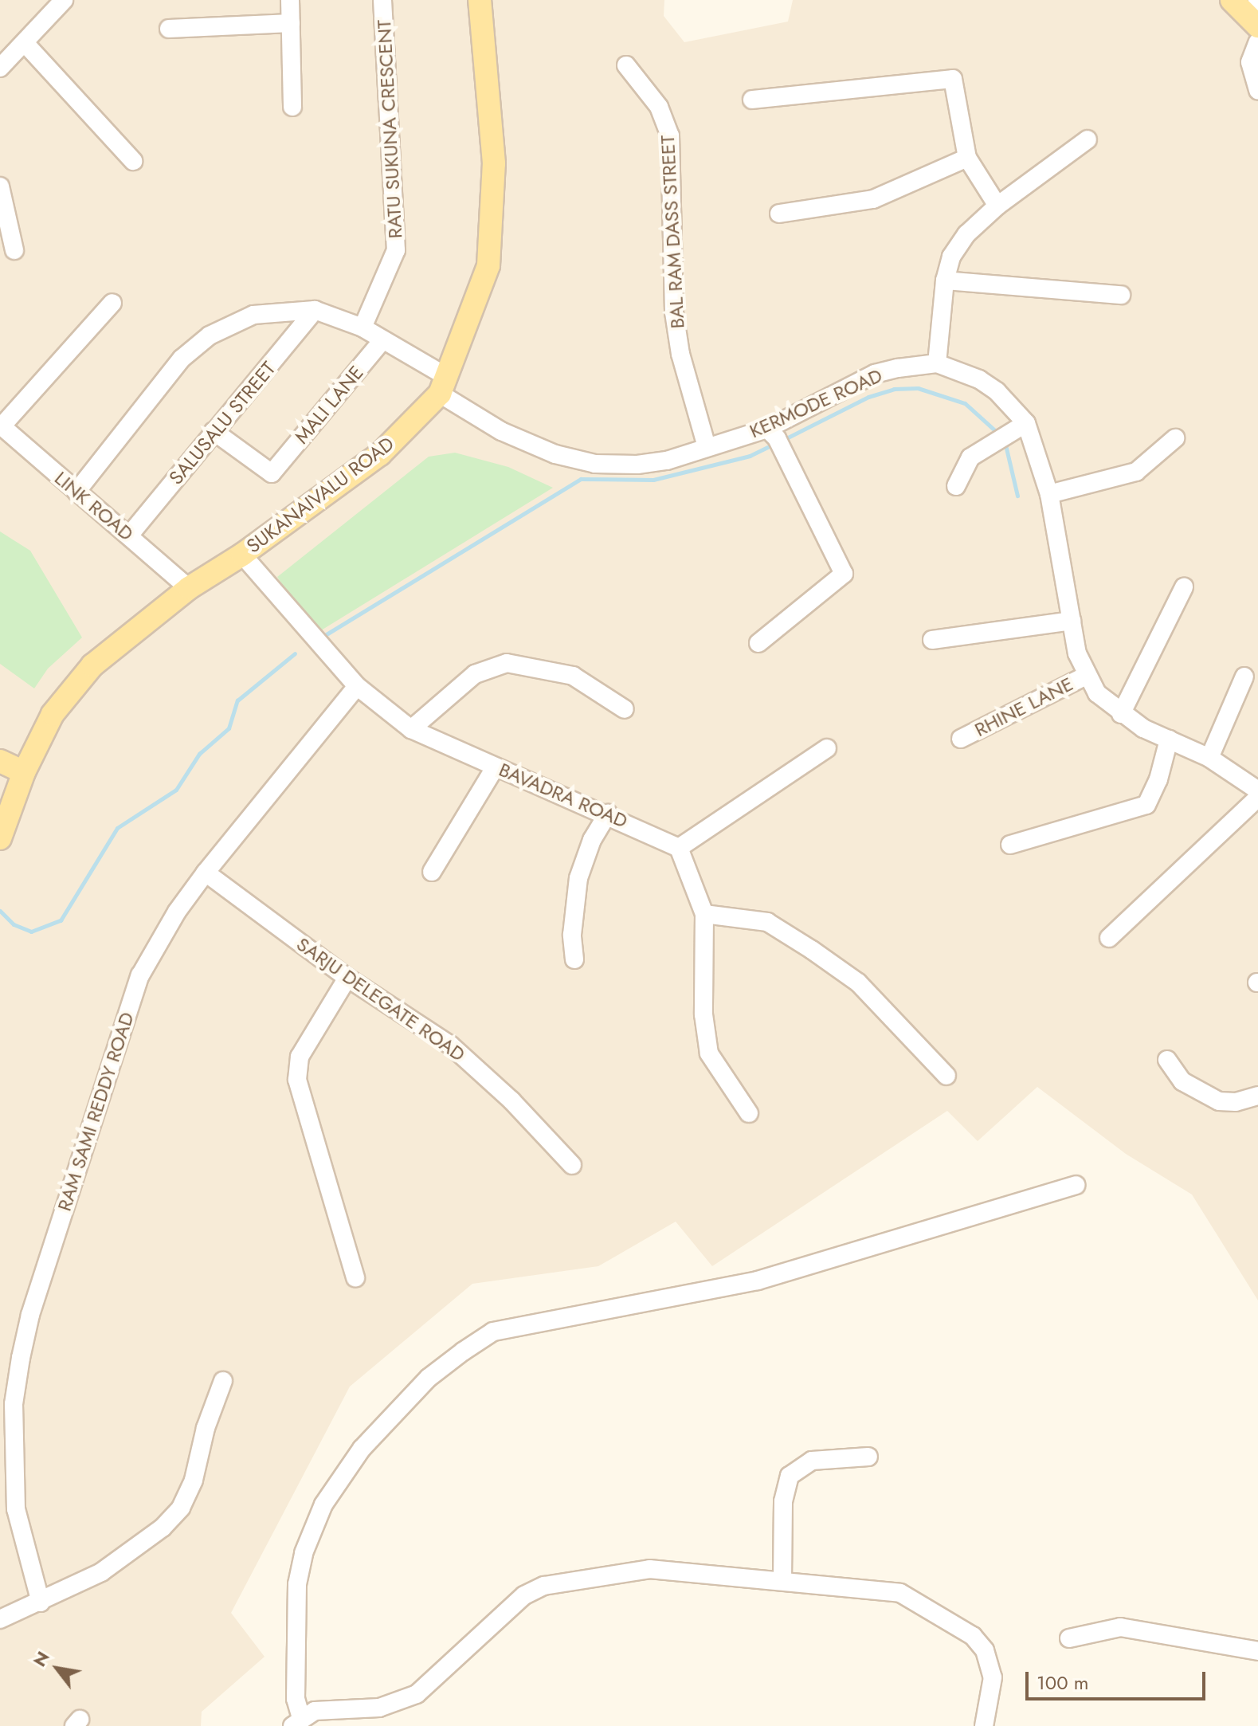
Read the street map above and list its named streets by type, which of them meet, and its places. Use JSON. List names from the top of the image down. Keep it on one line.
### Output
{"streets":{"main road":["SUKANAIVALU ROAD"],"street":["RATU SUKUNA CRESCENT","BAL RAM DASS STREET","KERMODE ROAD","MALI LANE","SALUSALU STREET","LINK ROAD","RHINE LANE","BAVADRA ROAD","SARJU DELEGATE ROAD","RAM SAMI REDDY ROAD"]},"crossings":[["RATU SUKUNA CRESCENT","KERMODE ROAD"],["BAL RAM DASS STREET","KERMODE ROAD"],["KERMODE ROAD","MALI LANE"],["KERMODE ROAD","SALUSALU STREET"],["KERMODE ROAD","SUKANAIVALU ROAD"],["MALI LANE","SALUSALU STREET"],["SALUSALU STREET","LINK ROAD"],["SUKANAIVALU ROAD","LINK ROAD"],["SUKANAIVALU ROAD","BAVADRA ROAD"],["BAVADRA ROAD","RAM SAMI REDDY ROAD"],["SARJU DELEGATE ROAD","RAM SAMI REDDY ROAD"]],"scale_bar":"100 m","north":"top left"}
